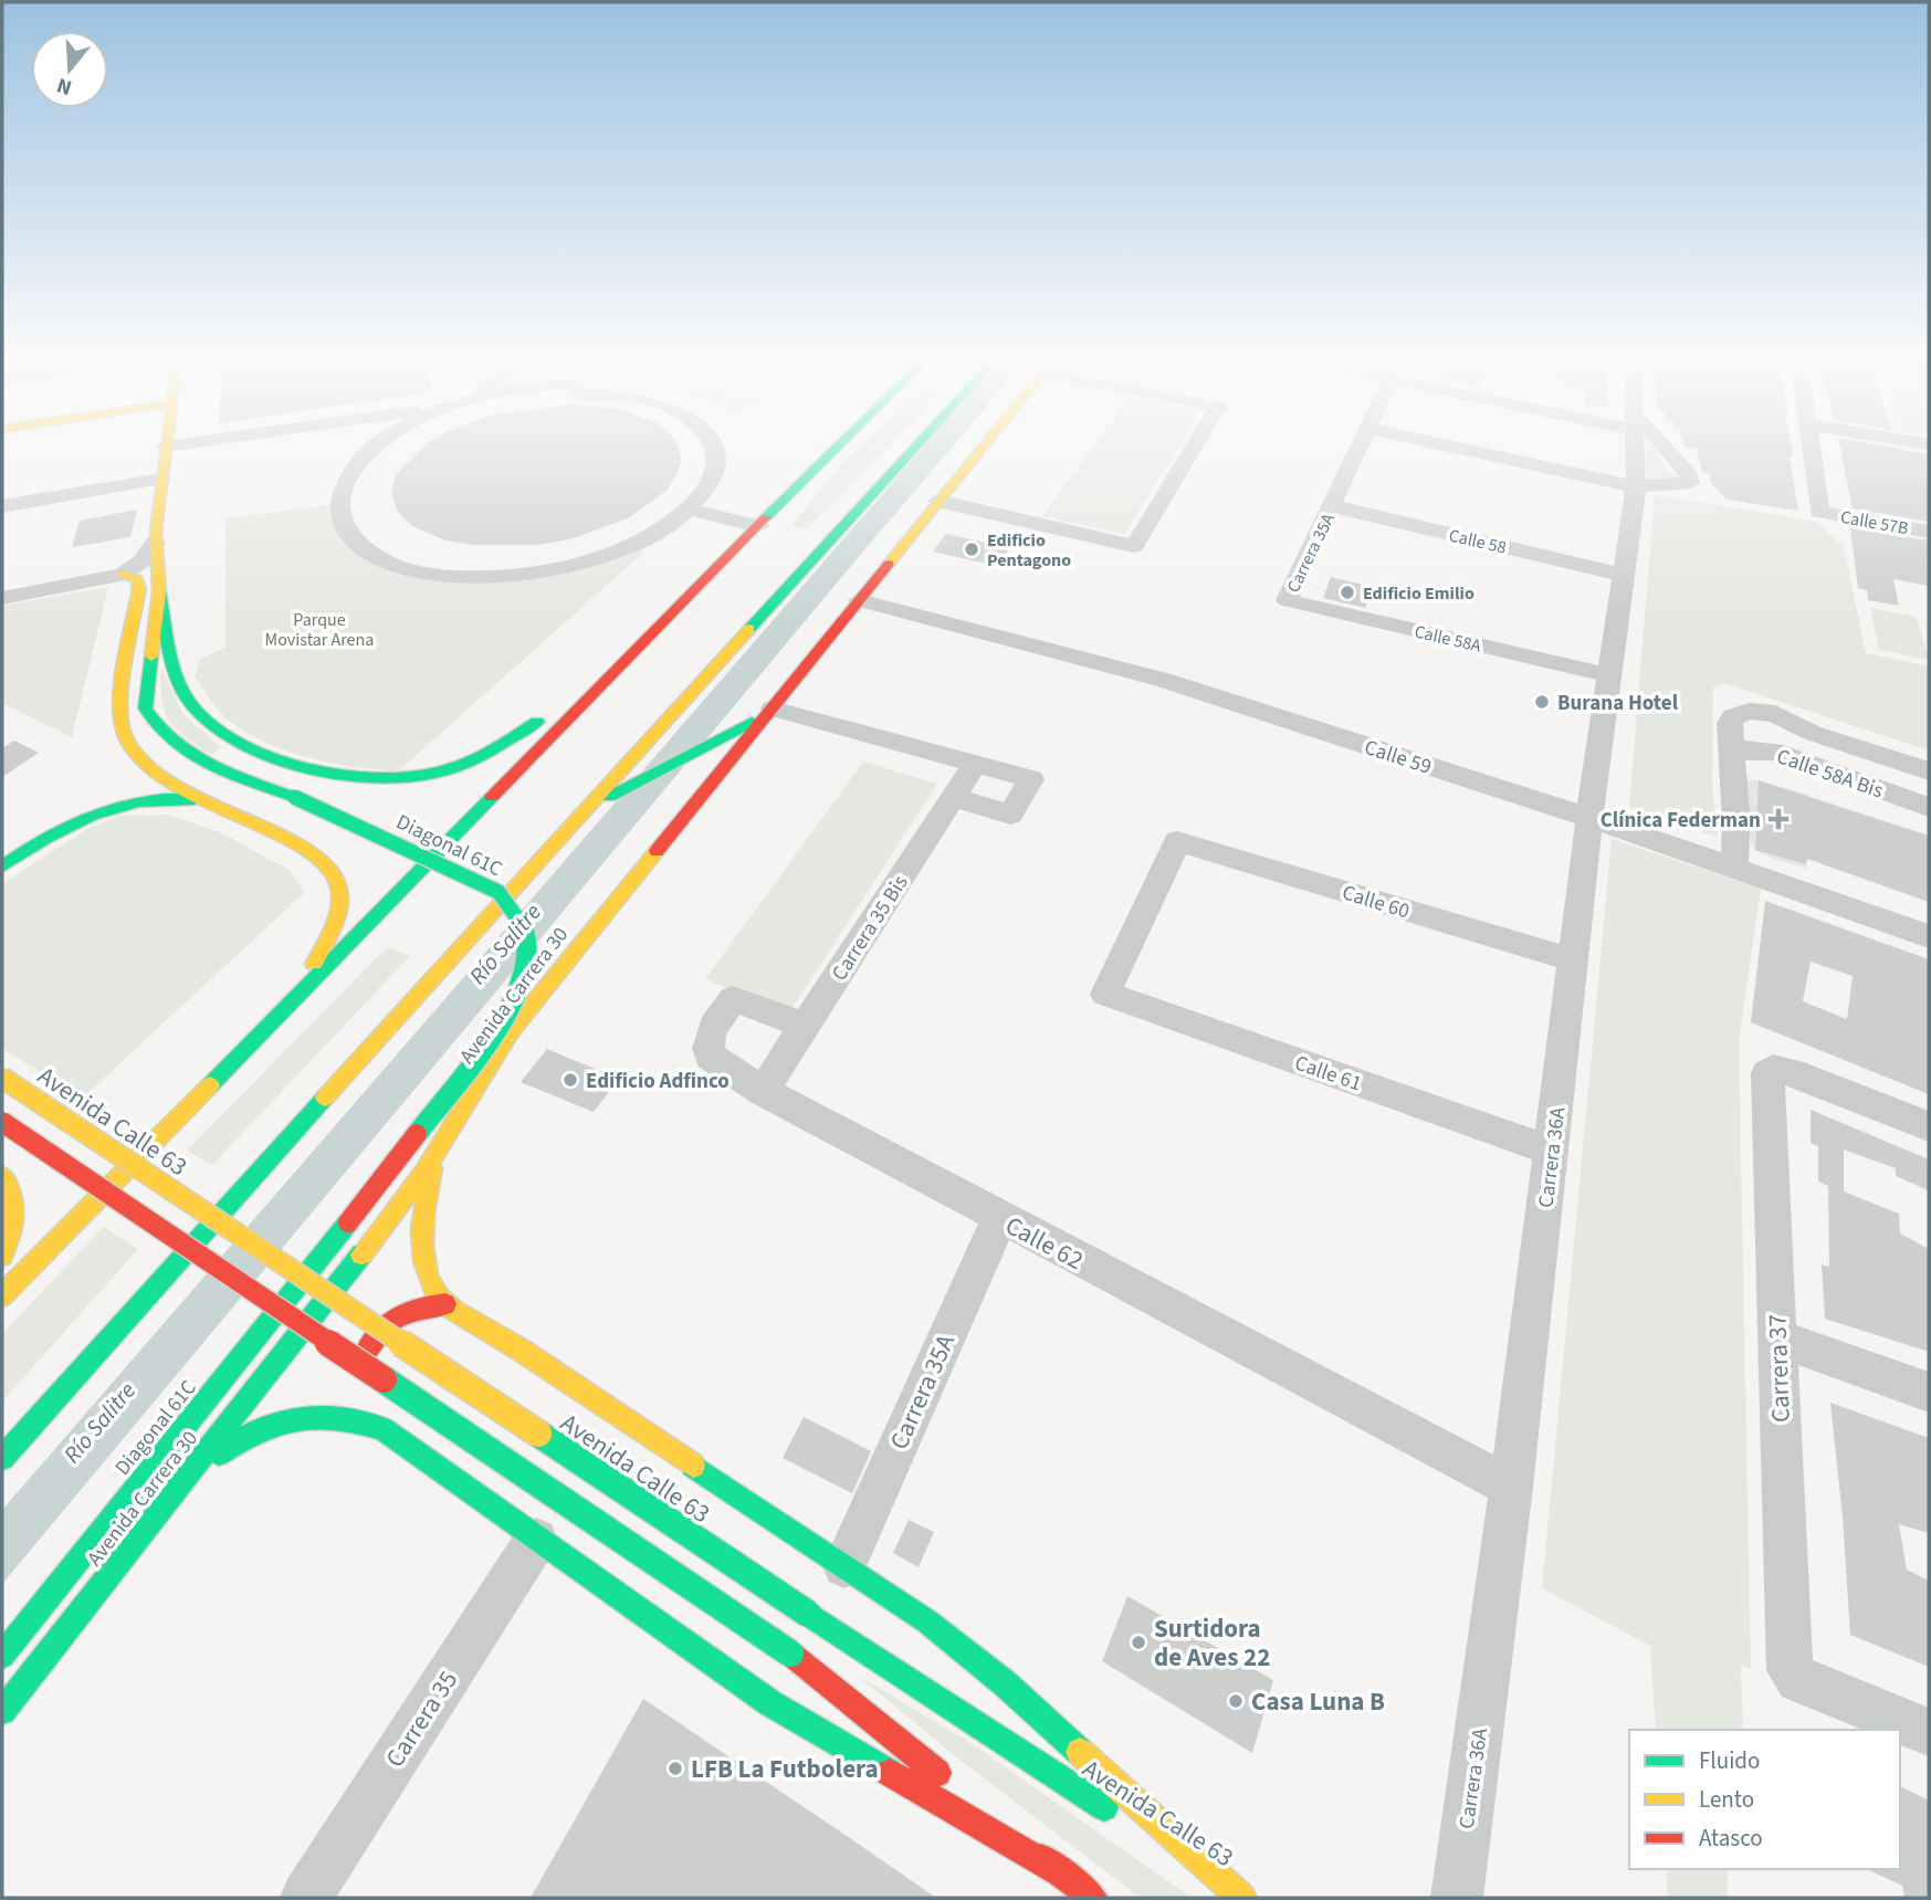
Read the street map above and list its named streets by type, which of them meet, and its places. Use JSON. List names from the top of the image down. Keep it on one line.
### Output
{"streets":{"main road":["Diagonal 61C","Avenida Carrera 30","Avenida Calle 63"],"street":["Calle 57B","Calle 58","Carrera 35A","Calle 58A","Calle 59","Calle 58A Bis","Calle 60","Carrera 35 Bis","Calle 61","Carrera 36A","Calle 62","Carrera 37","Carrera 35"]},"crossings":[["Calle 58","Carrera 35A"],["Calle 58","Carrera 36A"],["Carrera 35A","Calle 58A"],["Carrera 35A","Calle 62"],["Calle 58A","Carrera 36A"],["Calle 59","Avenida Carrera 30"],["Calle 59","Carrera 36A"],["Calle 60","Calle 61"],["Calle 60","Carrera 36A"],["Carrera 35 Bis","Calle 62"],["Calle 61","Carrera 36A"],["Carrera 36A","Calle 62"]],"water":["Río Salitre"],"parks":["Parque Movistar Arena"],"places":{"other":["Edificio Pentagono","Edificio Emilio","Burana Hotel","Edificio Adfinco","Surtidora de Aves 22","Casa Luna B","LFB La Futbolera"],"health":["Clínica Federman"]},"legend":["Fluido","Lento","Atasco"],"north":"bottom"}
